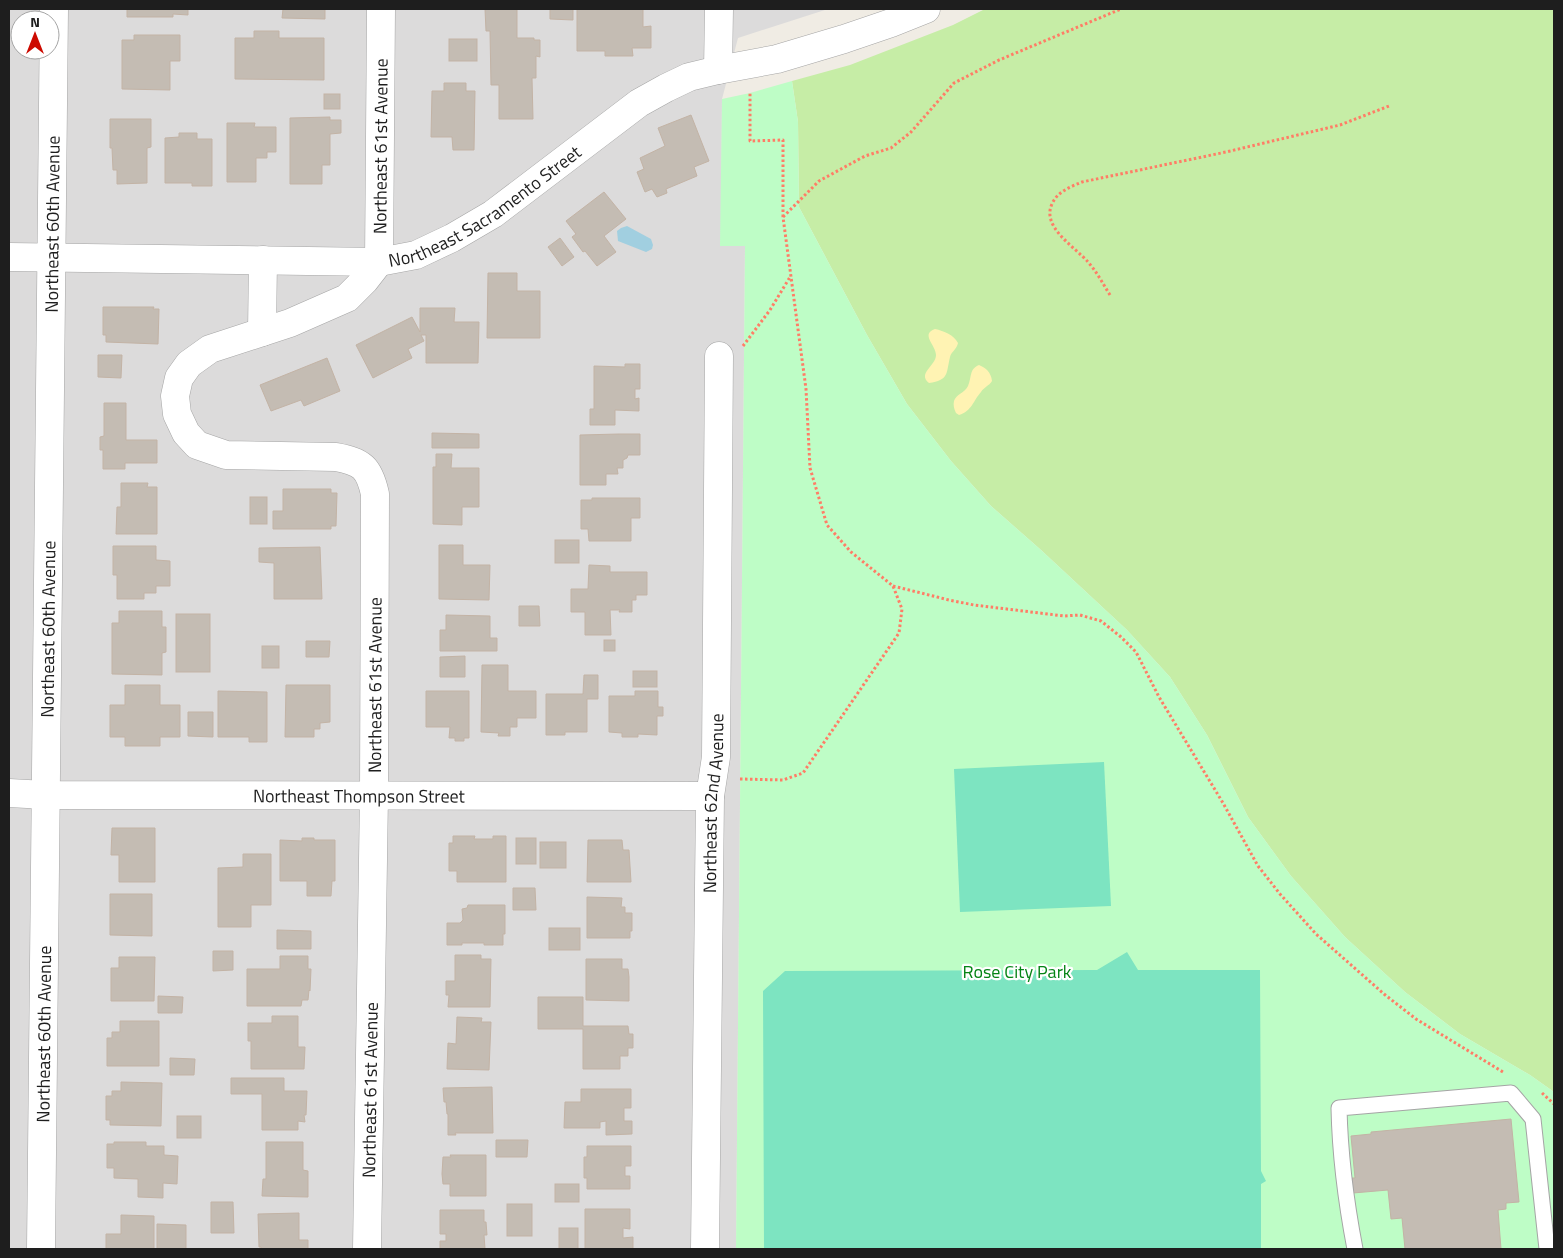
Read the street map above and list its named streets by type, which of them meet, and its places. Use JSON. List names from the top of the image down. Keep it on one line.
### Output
{"streets":{"street":["Northeast 61st Avenue","Northeast Sacramento Street","Northeast 60th Avenue","Northeast Thompson Street","Northeast 62nd Avenue"]},"crossings":[["Northeast 61st Avenue","Northeast Sacramento Street"],["Northeast 61st Avenue","Northeast Thompson Street"],["Northeast Sacramento Street","Northeast 60th Avenue"],["Northeast 60th Avenue","Northeast Thompson Street"],["Northeast Thompson Street","Northeast 62nd Avenue"]],"parks":["Rose City Park"],"north":"top"}
